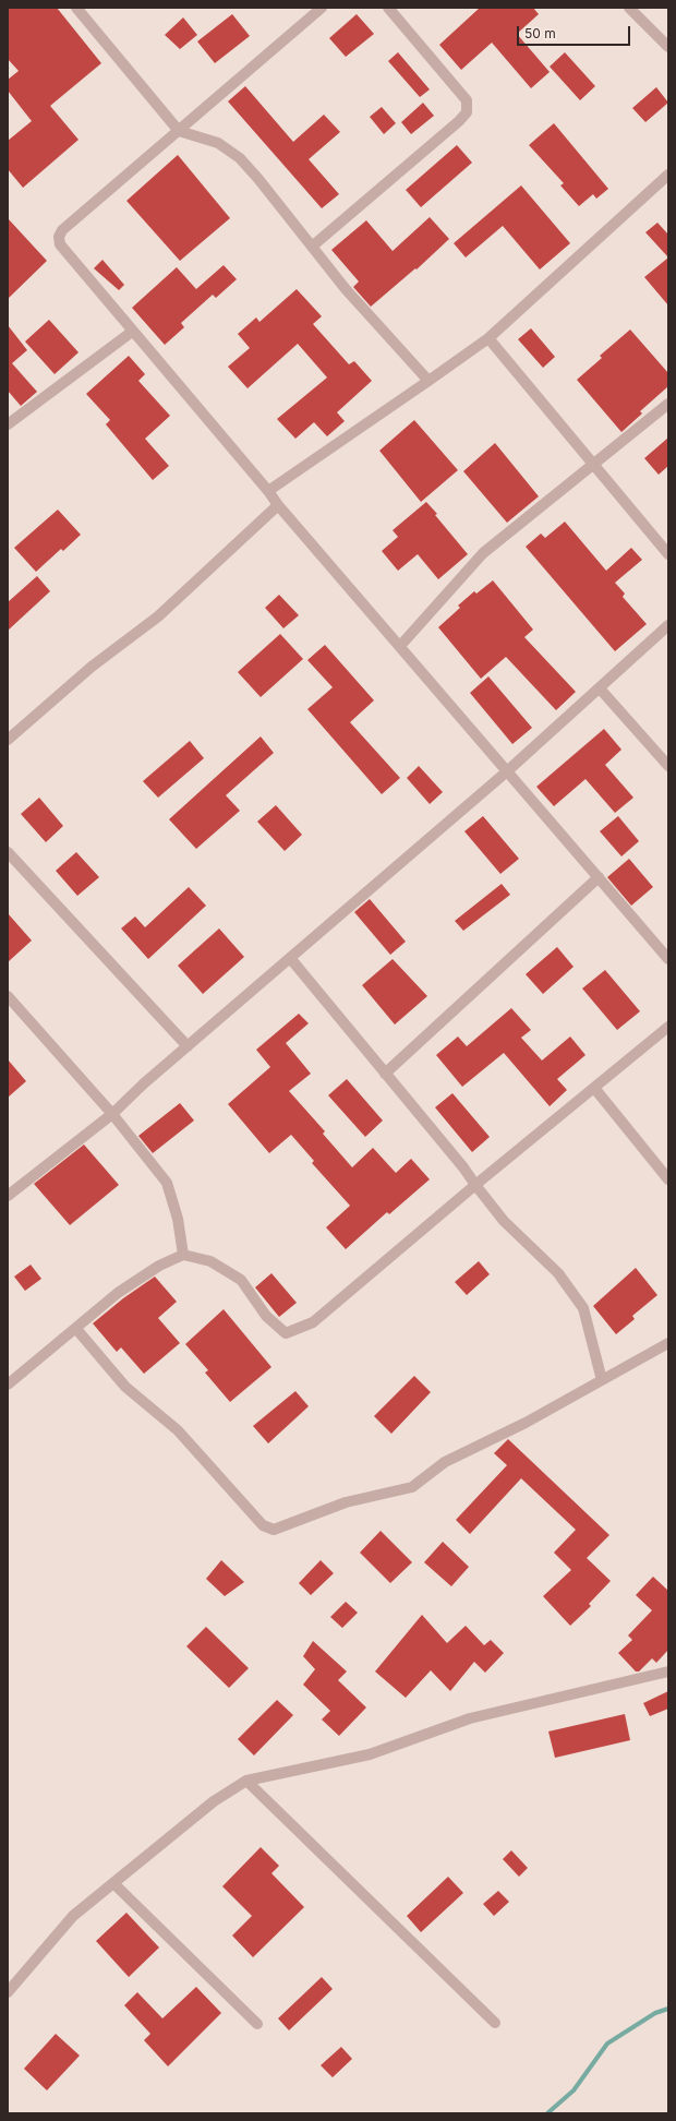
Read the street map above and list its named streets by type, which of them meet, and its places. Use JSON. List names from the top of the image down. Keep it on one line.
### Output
{"scale_bar":"50 m"}
